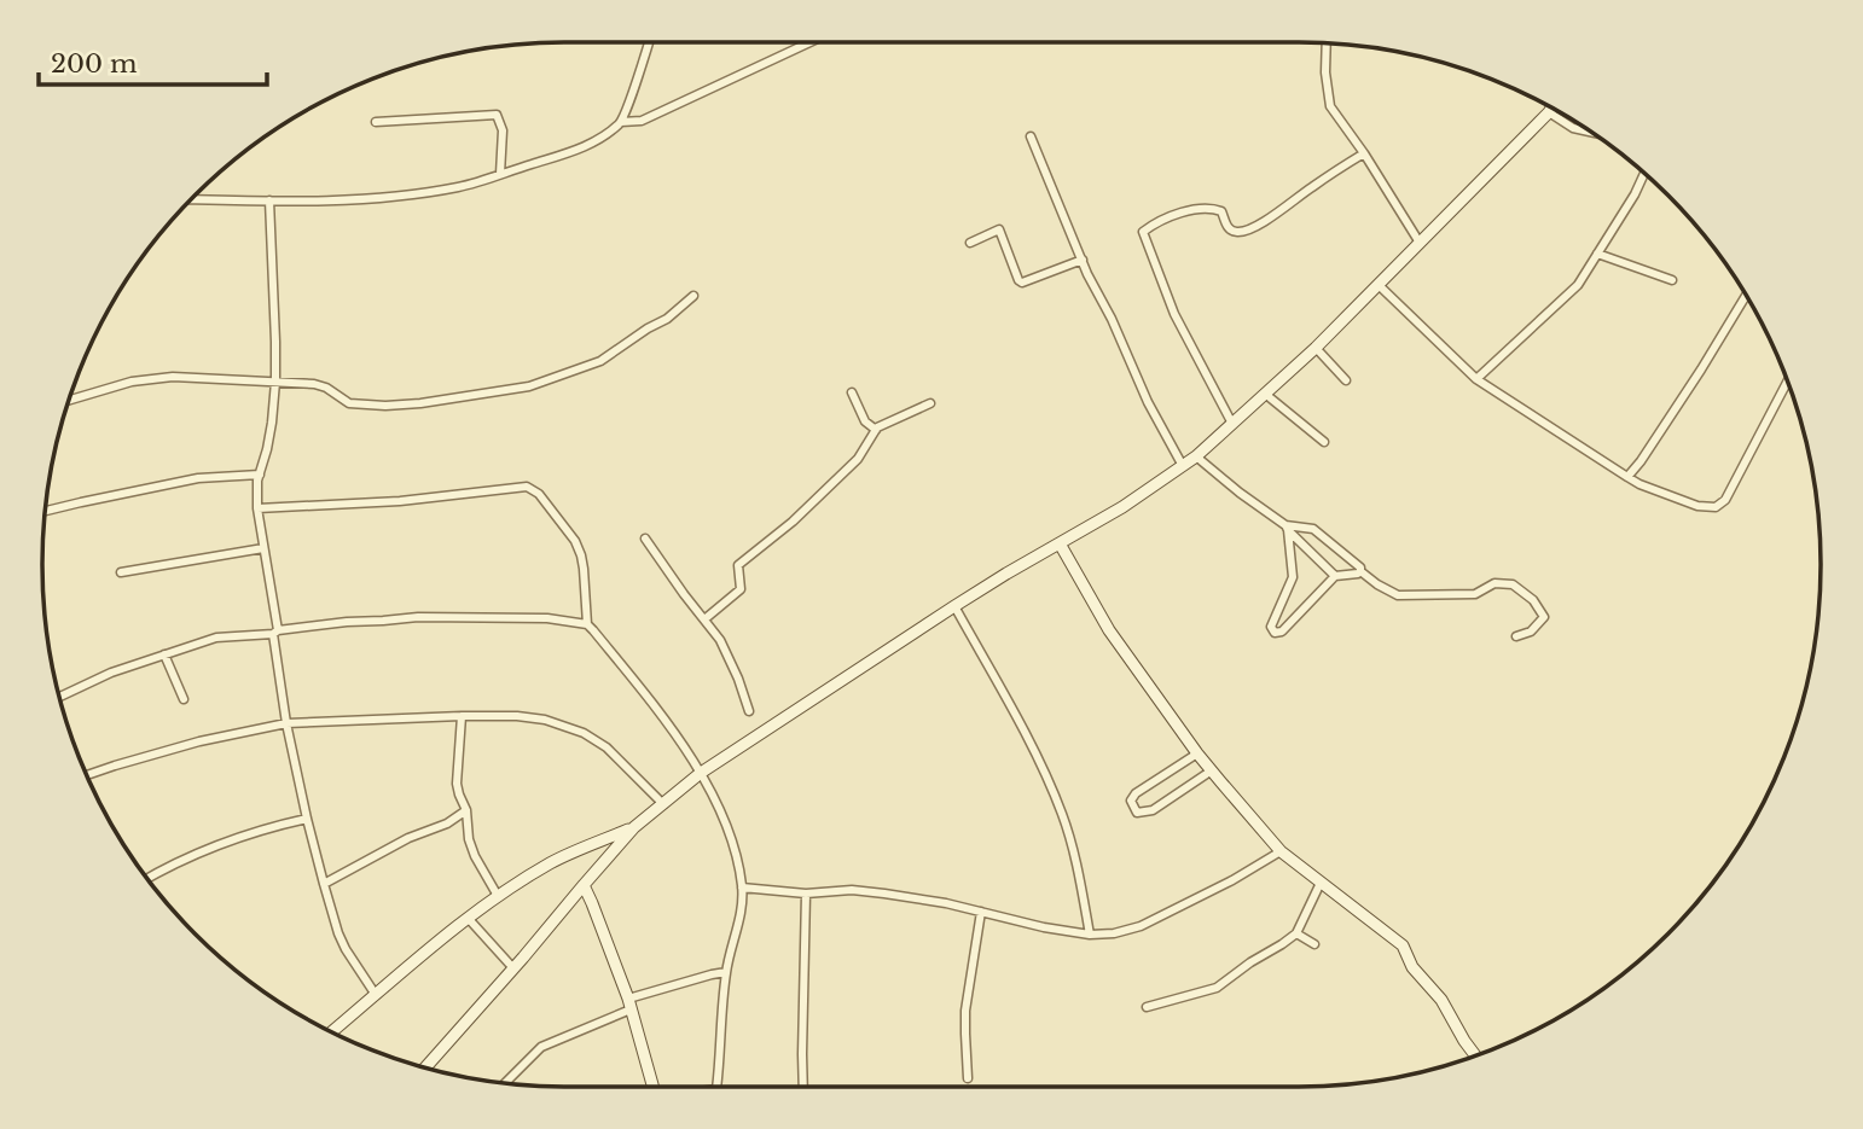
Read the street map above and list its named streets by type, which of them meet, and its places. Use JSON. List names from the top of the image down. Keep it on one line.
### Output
{"scale_bar":"200 m"}
